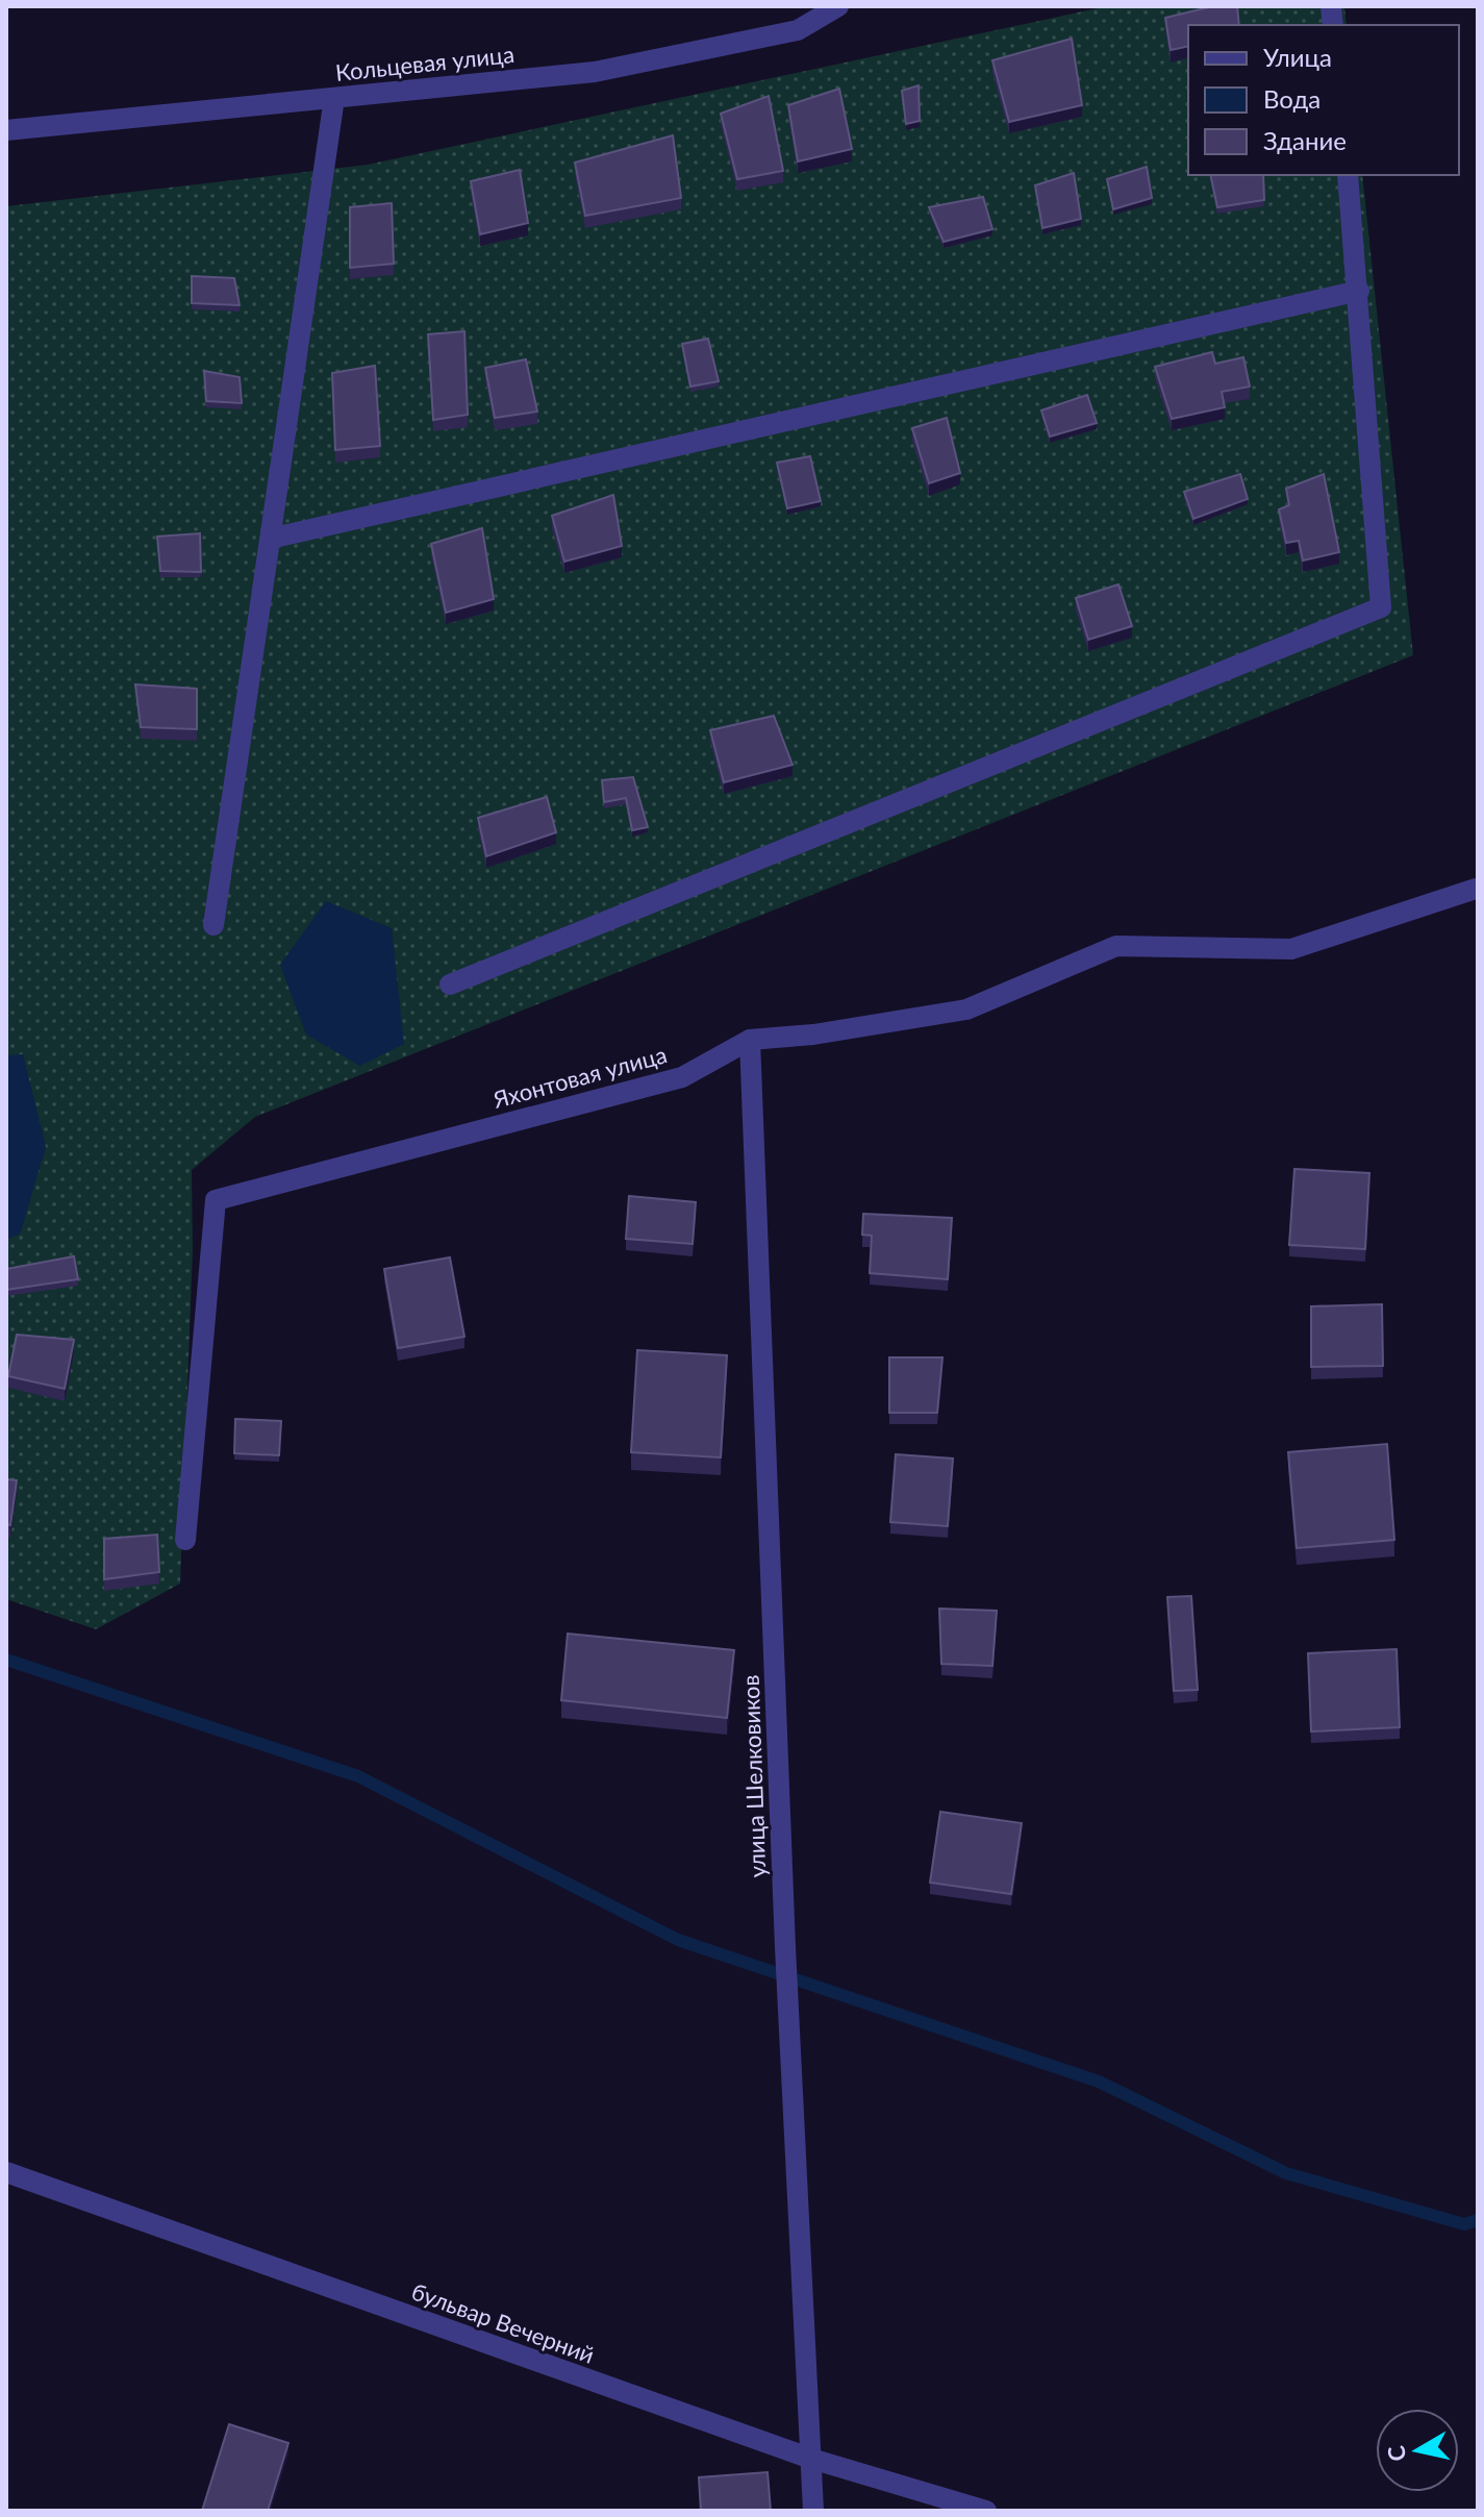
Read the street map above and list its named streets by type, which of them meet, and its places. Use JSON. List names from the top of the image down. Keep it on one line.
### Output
{"streets":{"street":["Кольцевая улица","Яхонтовая улица","улица Шелковиков","бульвар Вечерний"]},"crossings":[["Яхонтовая улица","улица Шелковиков"],["улица Шелковиков","бульвар Вечерний"]],"legend":["Улица","Вода","Здание"],"north":"left"}
